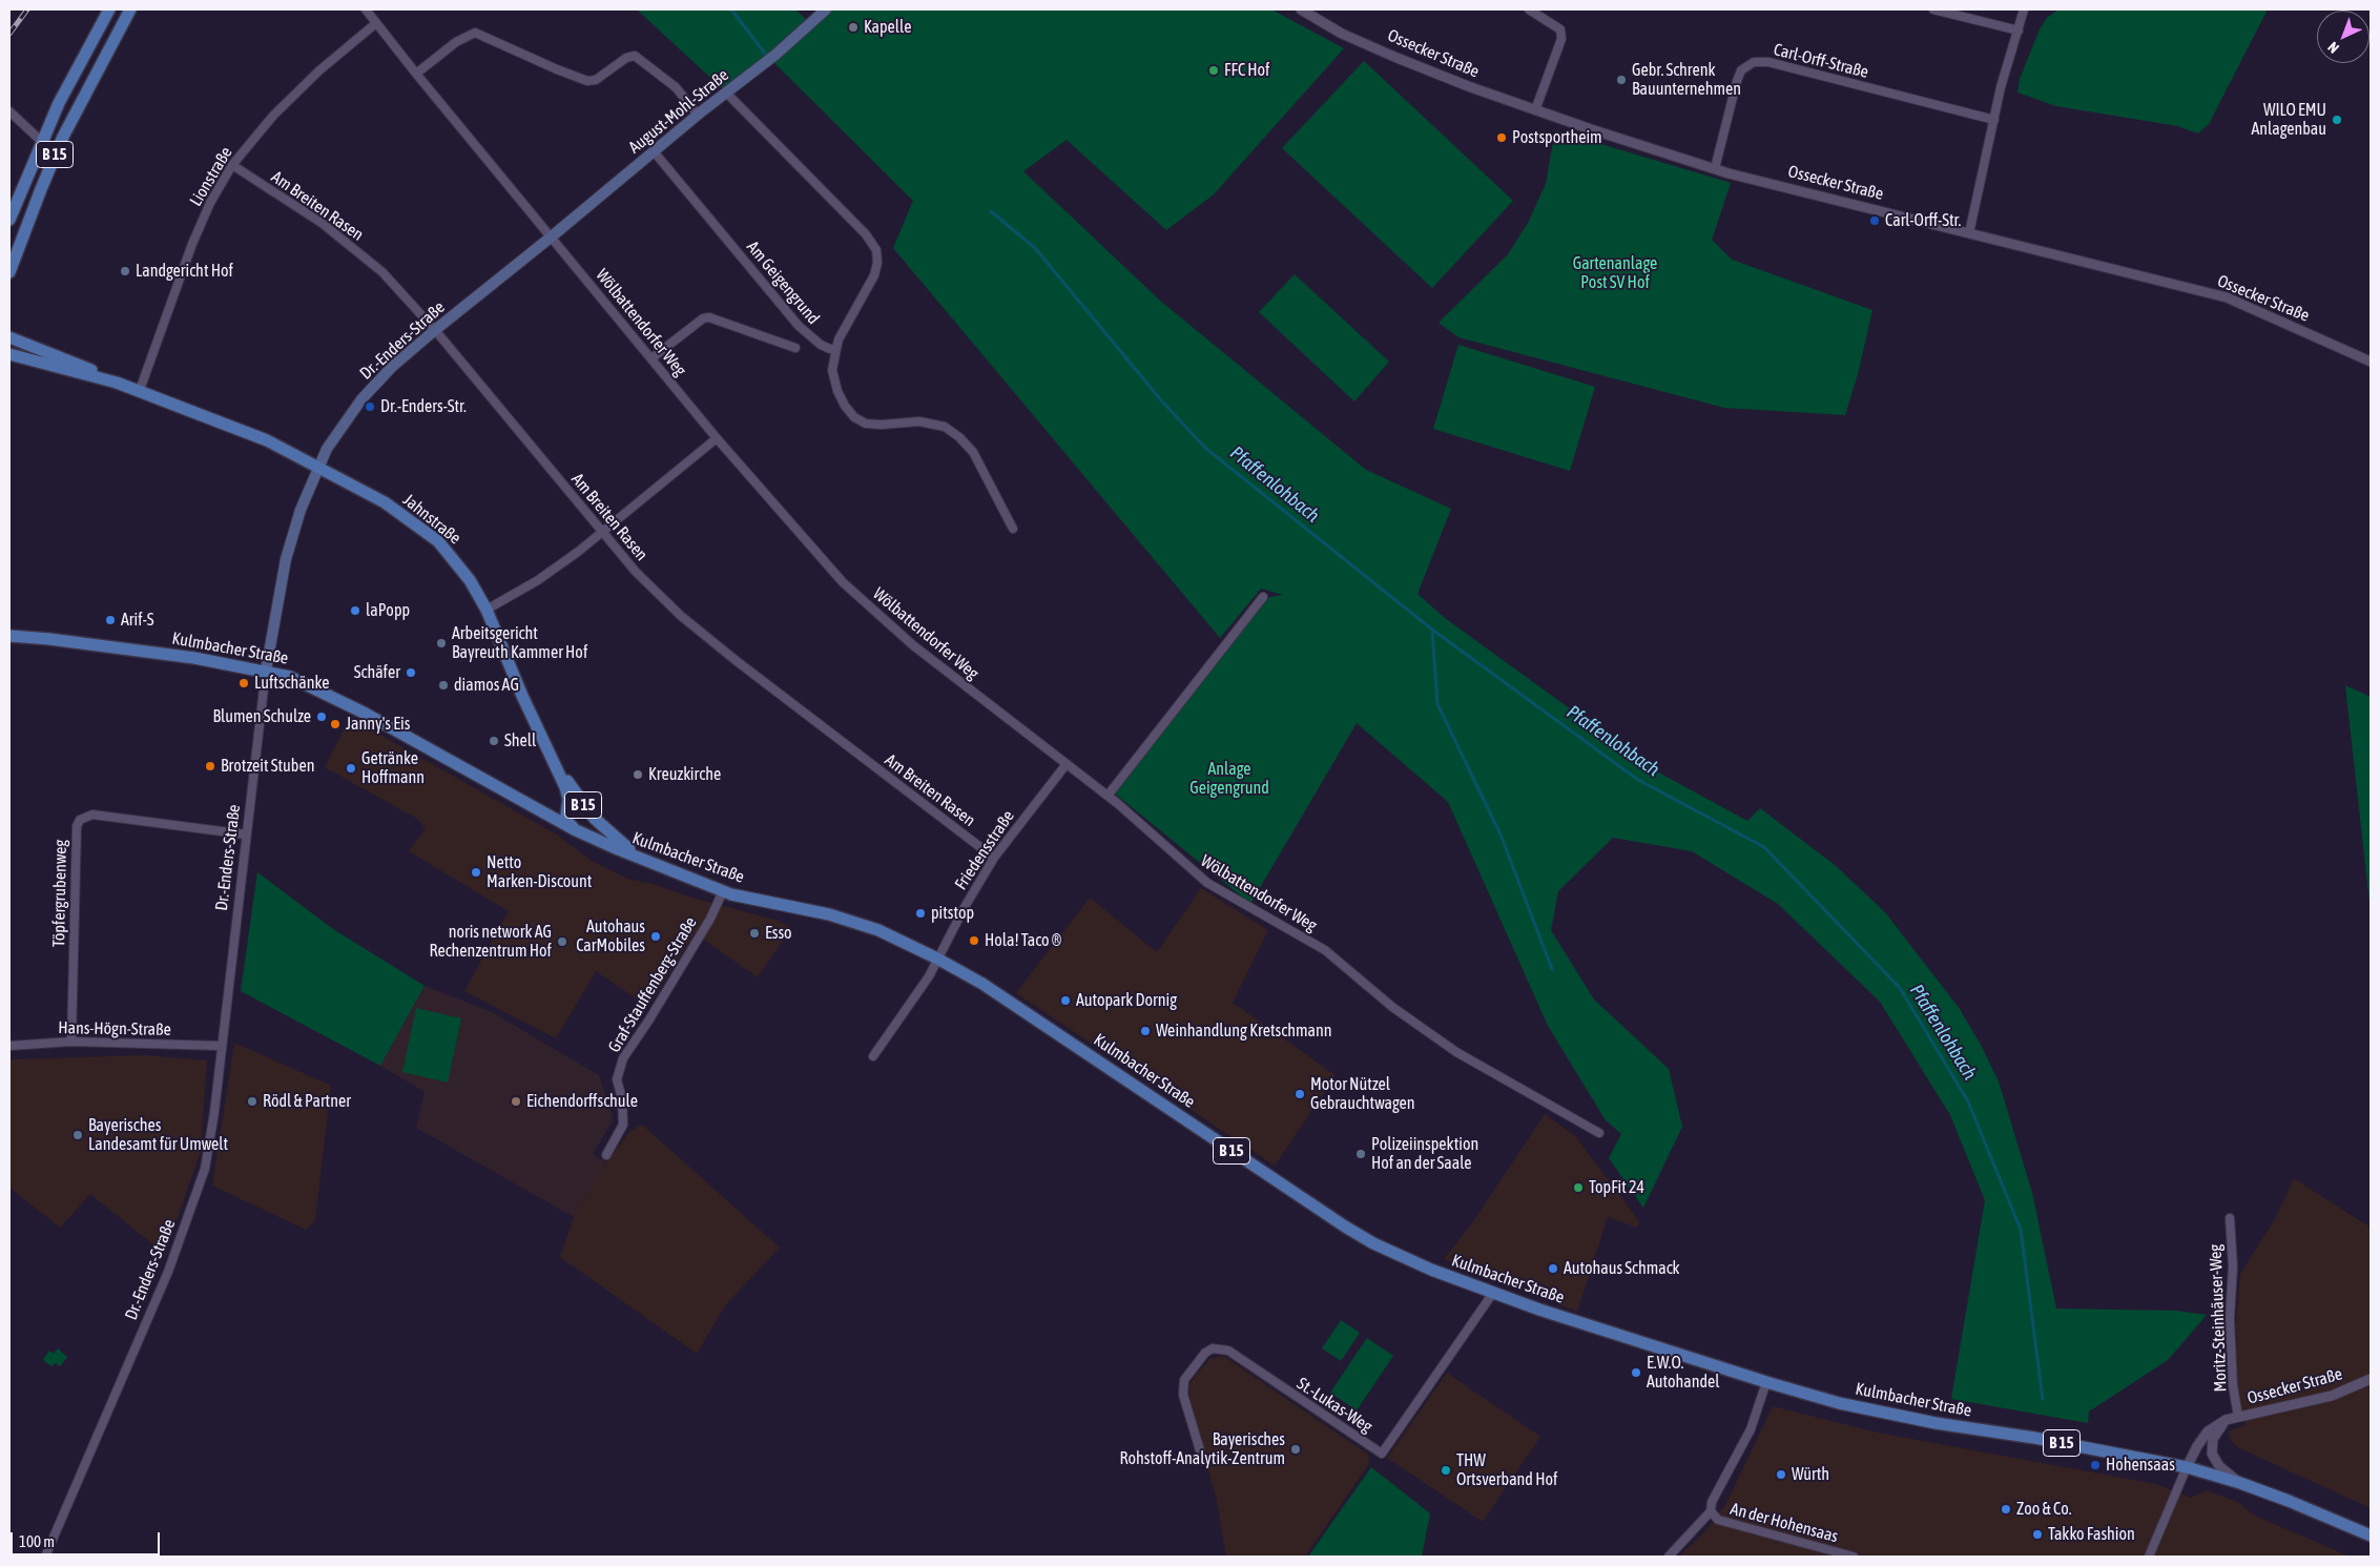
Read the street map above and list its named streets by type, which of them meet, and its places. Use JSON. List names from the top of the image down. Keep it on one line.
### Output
{"streets":{"main road":["August-Mohl-Straße","B 15","Dr.-Enders-Straße","Jahnstraße","Kulmbacher Straße"],"street":["Ossecker Straße","Carl-Orff-Straße","Lionstraße","Am Breiten Rasen","Am Geigengrund","Wölbattendorfer Weg","Friedensstraße","Töpfergrubenweg","Graf-Stauffenberg-Straße","Hans-Högn-Straße","Moritz-Steinhäuser-Weg","St.-Lukas-Weg","An der Hohensaas"]},"crossings":[["Ossecker Straße","Carl-Orff-Straße"],["Ossecker Straße","Kulmbacher Straße"],["Ossecker Straße","Moritz-Steinhäuser-Weg"],["August-Mohl-Straße","Am Geigengrund"],["August-Mohl-Straße","Wölbattendorfer Weg"],["August-Mohl-Straße","Dr.-Enders-Straße"],["B 15","Jahnstraße"],["B 15","Kulmbacher Straße"],["Lionstraße","Am Breiten Rasen"],["Lionstraße","Wölbattendorfer Weg"],["Lionstraße","Jahnstraße"],["Am Breiten Rasen","Dr.-Enders-Straße"],["Am Breiten Rasen","Friedensstraße"],["Am Geigengrund","Wölbattendorfer Weg"],["Wölbattendorfer Weg","Dr.-Enders-Straße"],["Wölbattendorfer Weg","Friedensstraße"],["Dr.-Enders-Straße","Jahnstraße"],["Dr.-Enders-Straße","Kulmbacher Straße"],["Dr.-Enders-Straße","Töpfergrubenweg"],["Dr.-Enders-Straße","Hans-Högn-Straße"],["Jahnstraße","Kulmbacher Straße"],["Kulmbacher Straße","Friedensstraße"],["Kulmbacher Straße","Graf-Stauffenberg-Straße"],["Kulmbacher Straße","St.-Lukas-Weg"],["Töpfergrubenweg","Hans-Högn-Straße"]],"water":["Pfaffenlohbach"],"parks":["Gartenanlage Post SV Hof","Anlage Geigengrund"],"places":["Kapelle","FFC Hof","Gebr. Schrenk Bauunternehmen","WILO EMU Anlagenbau","Postsportheim","Carl-Orff-Str.","Landgericht Hof","Dr.-Enders-Str.","laPopp","Arif-S","Arbeitsgericht Bayreuth Kammer Hof","Schäfer","Luftschänke","diamos AG","Blumen Schulze","Janny's Eis","Shell","Brotzeit Stuben","Getränke Hoffmann","Kreuzkirche","Netto Marken-Discount","pitstop","Esso","Autohaus CarMobiles","Hola! Taco ®","noris network AG Rechenzentrum Hof","Autopark Dornig","Weinhandlung Kretschmann","Motor Nützel Gebrauchtwagen","Rödl & Partner","Eichendorffschule","Bayerisches Landesamt für Umwelt","Polizeiinspektion Hof an der Saale","TopFit 24","Autohaus Schmack","E.W.O. Autohandel","Bayerisches Rohstoff-Analytik-Zentrum","Hohensaas","THW Ortsverband Hof","Würth","Zoo & Co.","Takko Fashion"],"scale_bar":"100 m","north":"bottom left"}
